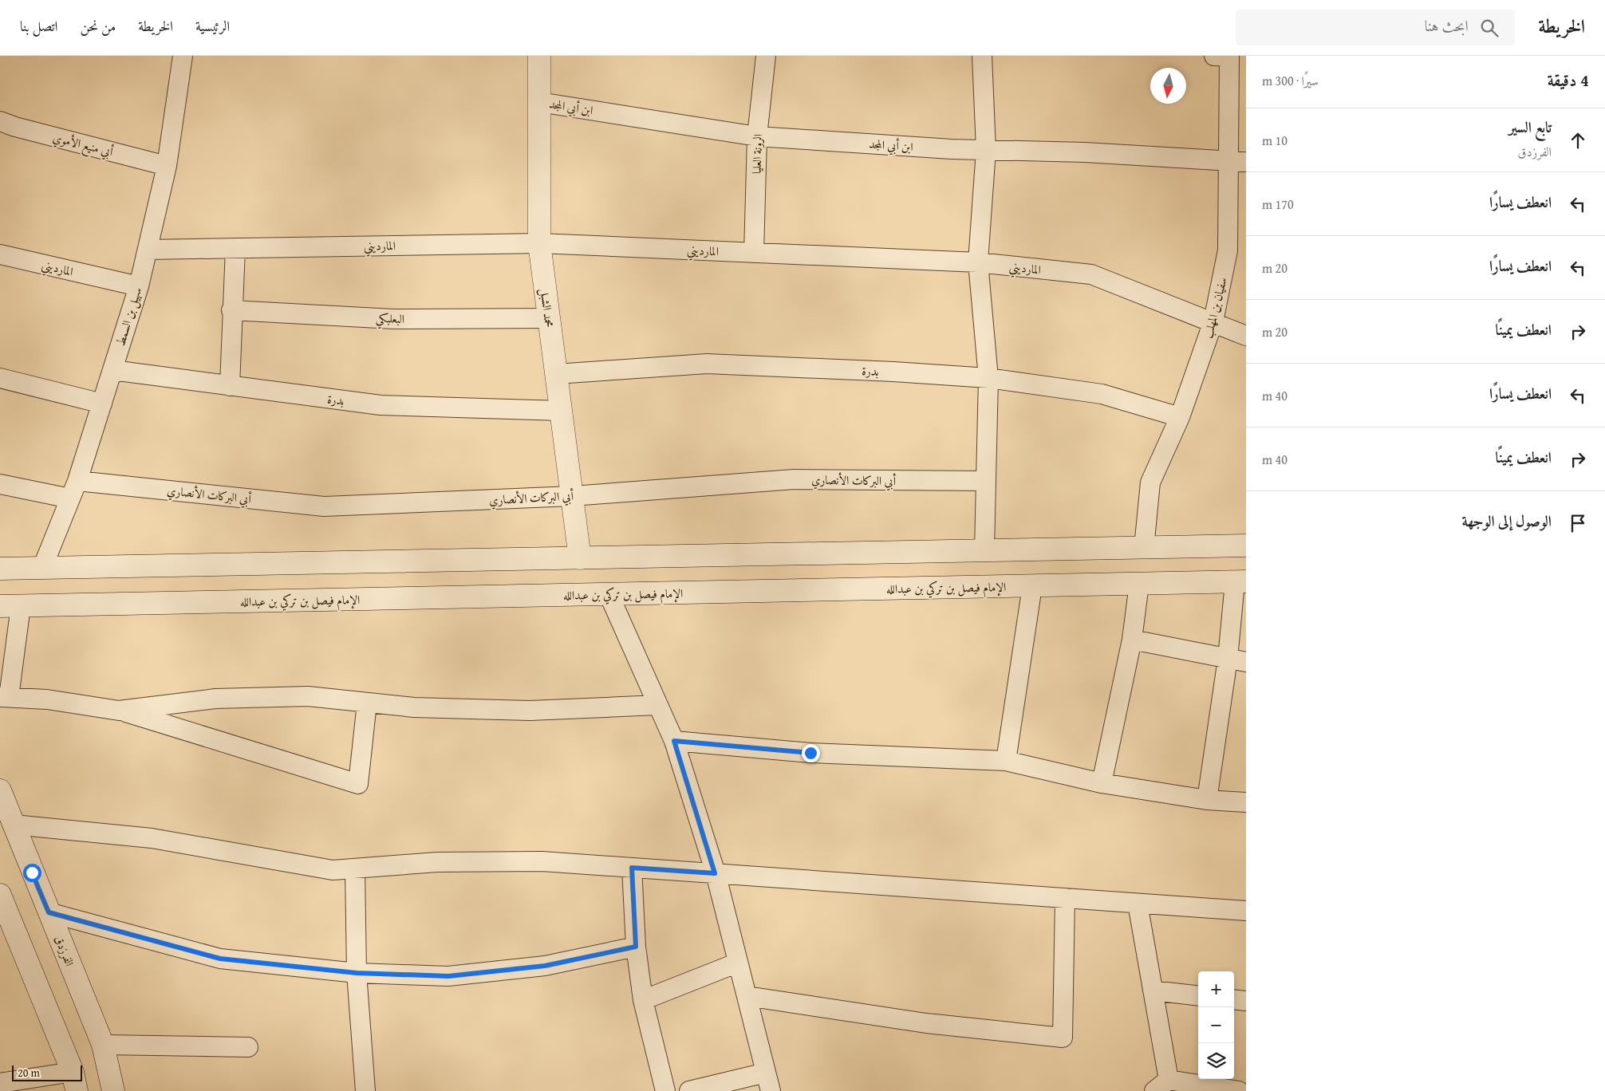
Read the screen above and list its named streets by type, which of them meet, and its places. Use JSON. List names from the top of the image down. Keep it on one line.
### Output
{"streets":{"main road":["محمد الشبل","الإمام فيصل بن تركي بن عبدالله","الفرزدق"],"street":["ابن أبي المجد","أبي منيع الأموي","الرونة العليا","المارديني","سفيان بن المهلب","سهيل بن السمط","البعلبكي","بدرة","أبي البركات الأنصاري"]},"crossings":[["ابن أبي المجد","الرونة العليا"],["ابن أبي المجد","محمد الشبل"],["ابن أبي المجد","سفيان بن المهلب"],["أبي منيع الأموي","سهيل بن السمط"],["الرونة العليا","المارديني"],["المارديني","محمد الشبل"],["المارديني","سفيان بن المهلب"],["المارديني","سهيل بن السمط"],["محمد الشبل","البعلبكي"],["محمد الشبل","بدرة"],["محمد الشبل","أبي البركات الأنصاري"],["سفيان بن المهلب","بدرة"],["سهيل بن السمط","بدرة"],["سهيل بن السمط","أبي البركات الأنصاري"]],"scale_bar":"20 m","north":"bottom","page":{"header":"الخريطة","search":"ابحث هنا","nav":["الرئيسية","الخريطة","من نحن","اتصل بنا"],"heading":["4 دقيقة","سيرًا · 300 m"],"list":[["تابع السير","الفرزدق","10 m"],["انعطف يسارًا","170 m"],["انعطف يسارًا","20 m"],["انعطف يمينًا","20 m"],["انعطف يسارًا","40 m"],["انعطف يمينًا","40 m"],"الوصول إلى الوجهة"],"map_buttons":["+","−"],"scale":"20 m"}}
